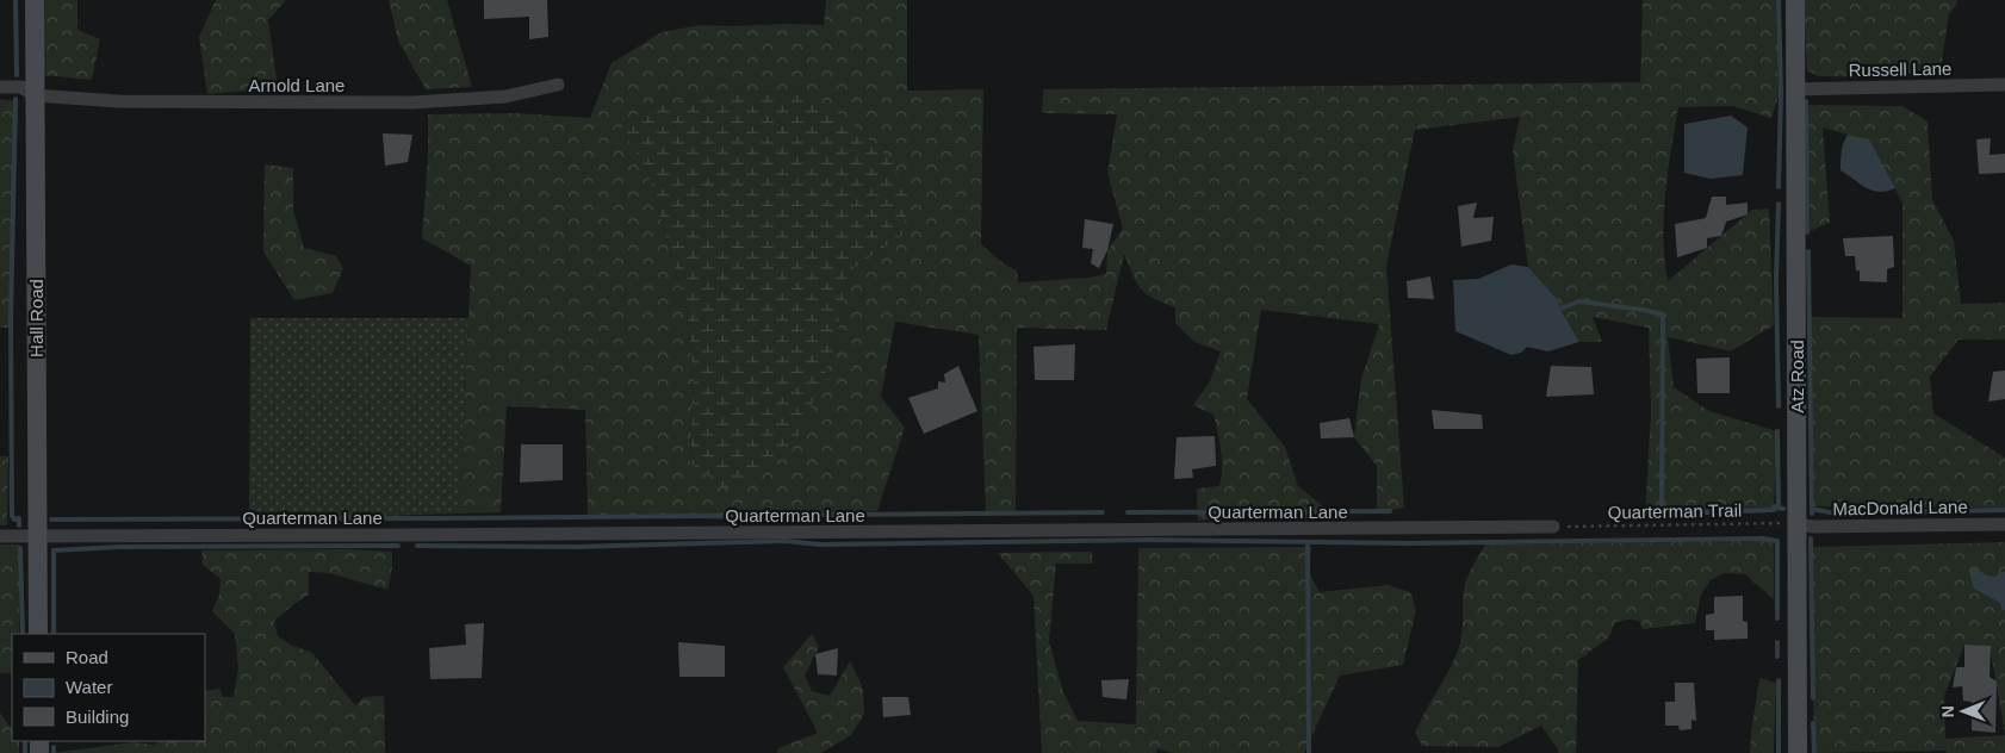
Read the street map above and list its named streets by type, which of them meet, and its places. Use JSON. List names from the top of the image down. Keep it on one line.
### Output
{"streets":{"street":["Russell Lane","Arnold Lane","Hall Road","Atz Road","MacDonald Lane","Quarterman Lane"],"path":["Quarterman Trail"]},"crossings":[["Russell Lane","Atz Road"],["Arnold Lane","Hall Road"],["Hall Road","Quarterman Lane"],["Atz Road","MacDonald Lane"],["Atz Road","Quarterman Trail"],["MacDonald Lane","Quarterman Trail"],["Quarterman Lane","Quarterman Trail"]],"legend":["Road","Water","Building"],"north":"left"}
